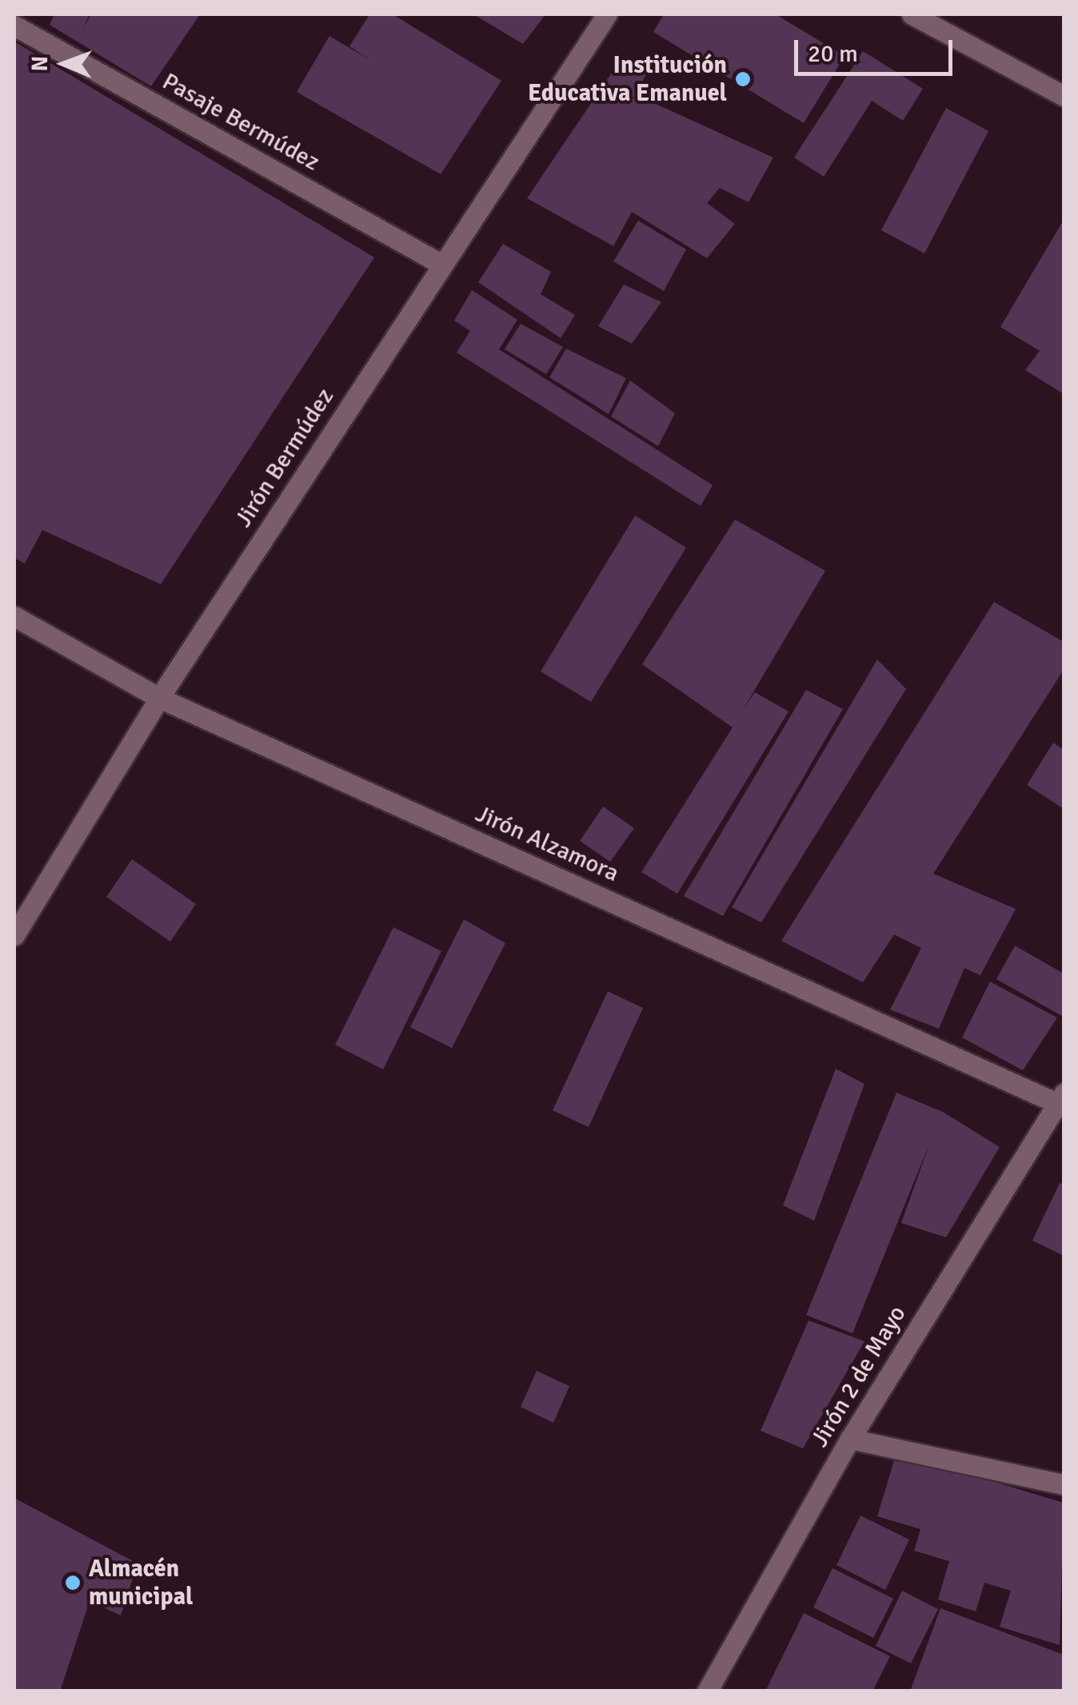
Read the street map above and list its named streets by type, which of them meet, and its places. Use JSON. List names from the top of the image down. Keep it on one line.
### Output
{"streets":{"street":["Pasaje Bermúdez","Jirón Bermúdez","Jirón Alzamora","Jirón 2 de Mayo"]},"crossings":[["Pasaje Bermúdez","Jirón Bermúdez"],["Jirón Bermúdez","Jirón Alzamora"],["Jirón Alzamora","Jirón 2 de Mayo"]],"places":["Institución Educativa Emanuel","Almacén municipal"],"scale_bar":"20 m","north":"left"}
